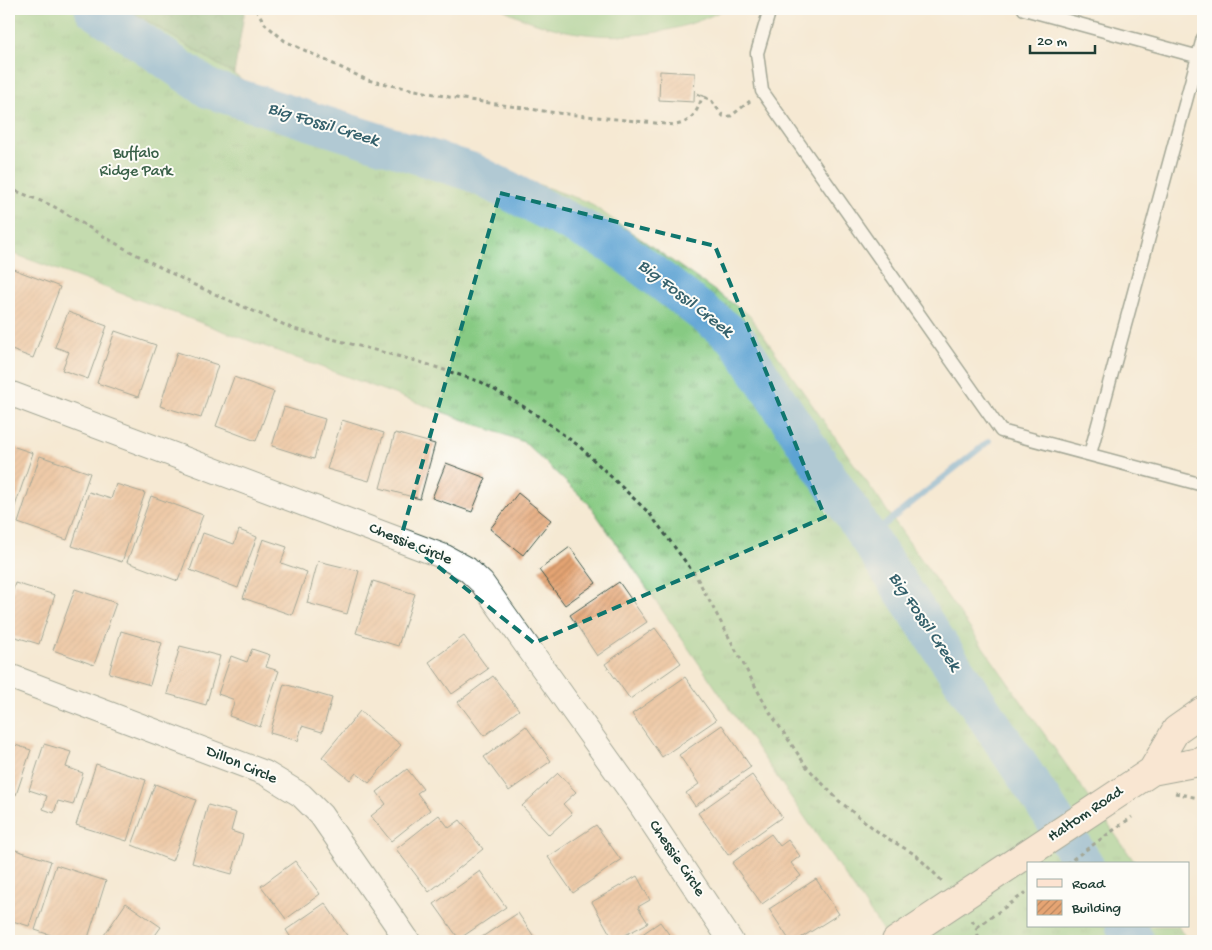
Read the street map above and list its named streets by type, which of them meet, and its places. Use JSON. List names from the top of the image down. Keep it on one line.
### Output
{"streets":{"main road":["Haltom Road"],"street":["Chessie Circle","Dillon Circle"]},"water":["Big Fossil Creek"],"parks":["Buffalo Ridge Park"],"legend":["Road","Building"],"scale_bar":"20 m"}
